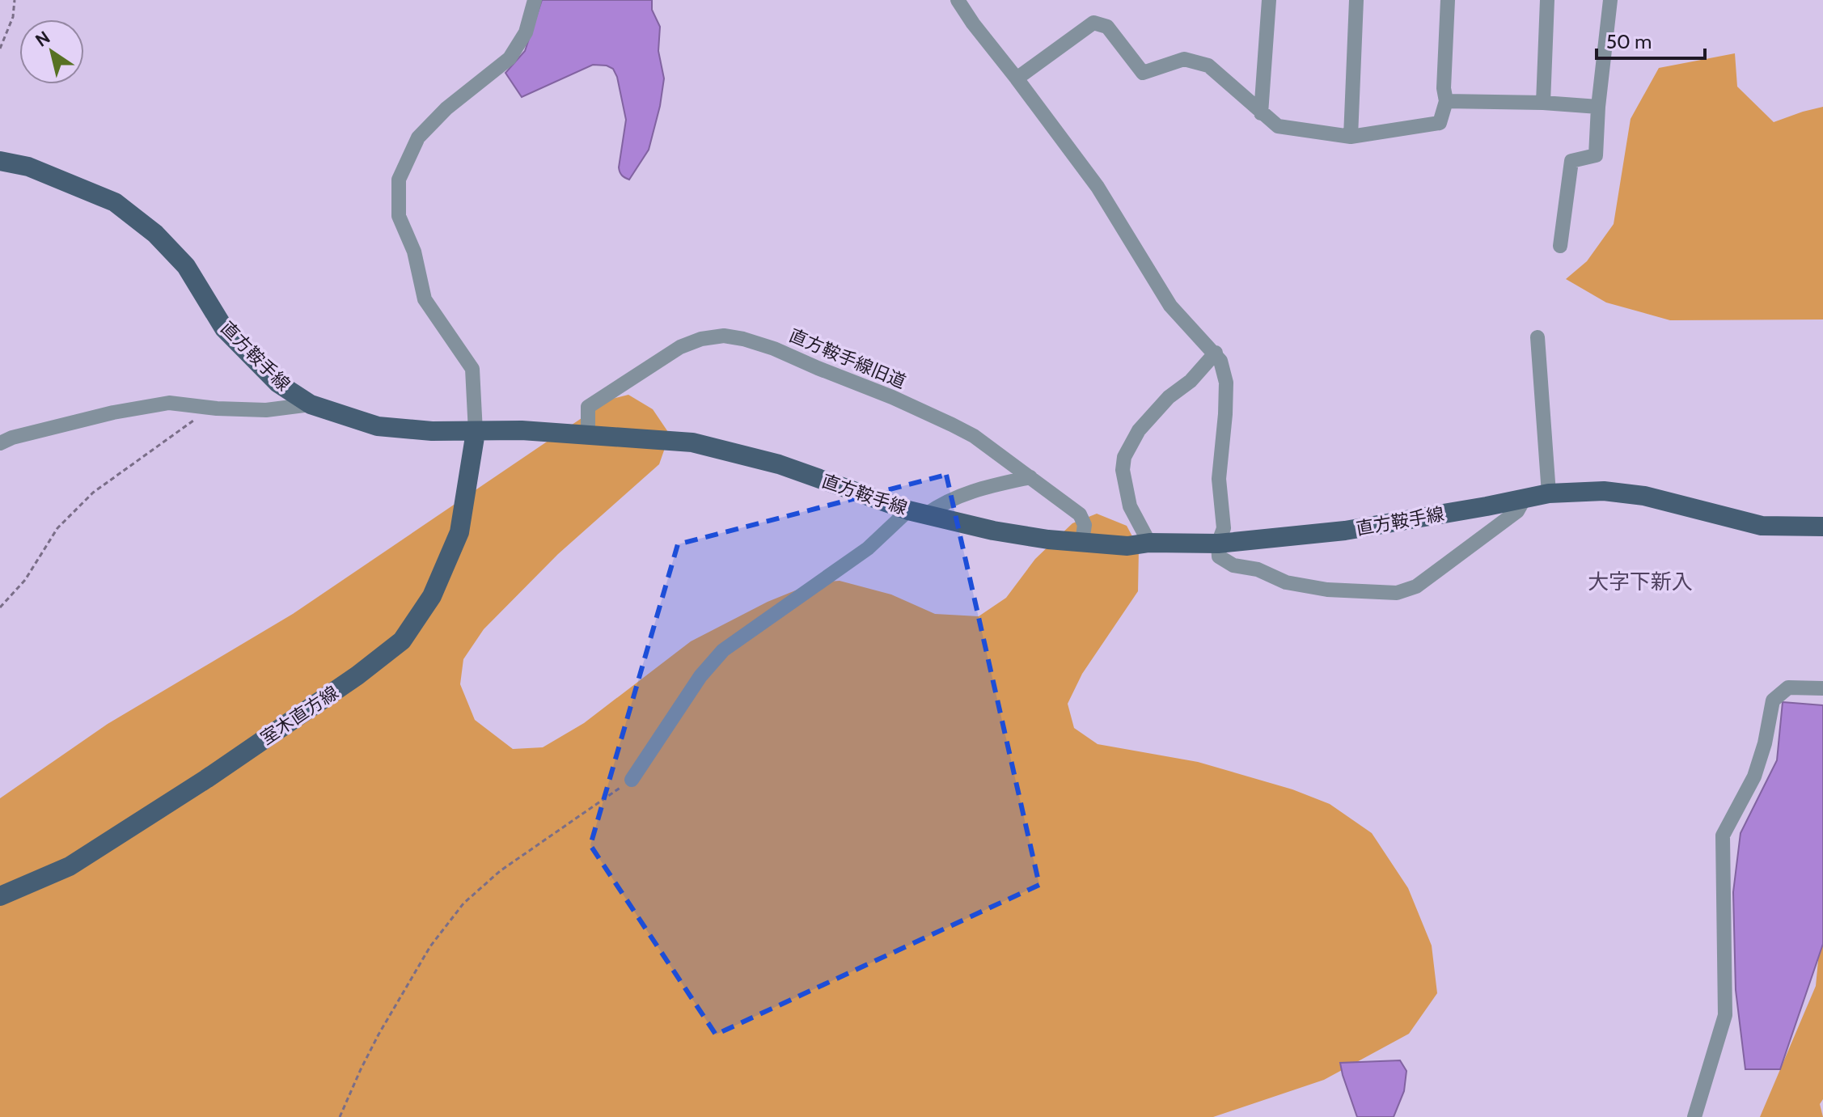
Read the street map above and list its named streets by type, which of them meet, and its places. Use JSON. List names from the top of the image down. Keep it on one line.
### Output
{"streets":{"main road":["直方鞍手線","室木直方線"],"street":["直方鞍手線旧道"]},"crossings":[["直方鞍手線","直方鞍手線旧道"],["直方鞍手線","室木直方線"]],"districts":["大字下新入"],"scale_bar":"50 m","north":"top left"}
